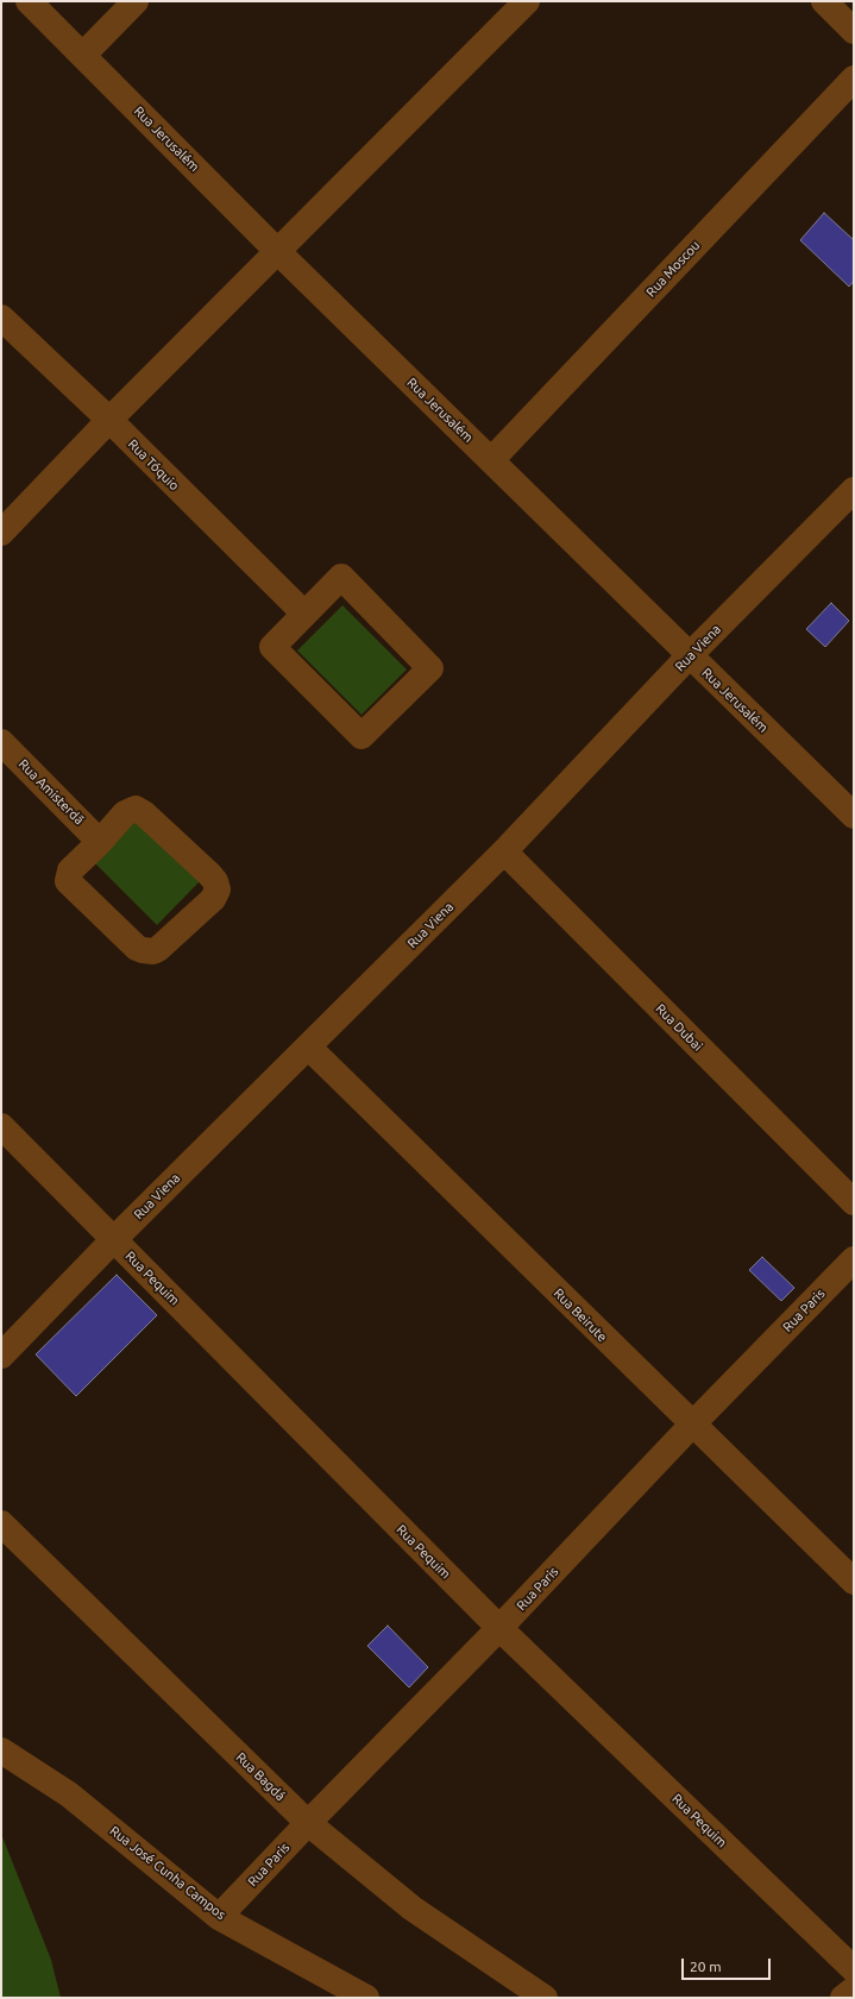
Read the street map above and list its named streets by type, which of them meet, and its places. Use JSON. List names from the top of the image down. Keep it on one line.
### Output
{"streets":{"street":["Rua Jerusalém","Rua Moscou","Rua Tóquio","Rua Viena","Rua Amisterdã","Rua Dubai","Rua Pequim","Rua Paris","Rua Beirute","Rua Bagdá","Rua José Cunha Campos"]},"crossings":[["Rua Jerusalém","Rua Moscou"],["Rua Jerusalém","Rua Viena"],["Rua Viena","Rua Dubai"],["Rua Viena","Rua Pequim"],["Rua Viena","Rua Beirute"],["Rua Pequim","Rua Paris"],["Rua Paris","Rua Beirute"],["Rua Paris","Rua Bagdá"],["Rua Paris","Rua José Cunha Campos"]],"scale_bar":"20 m"}
